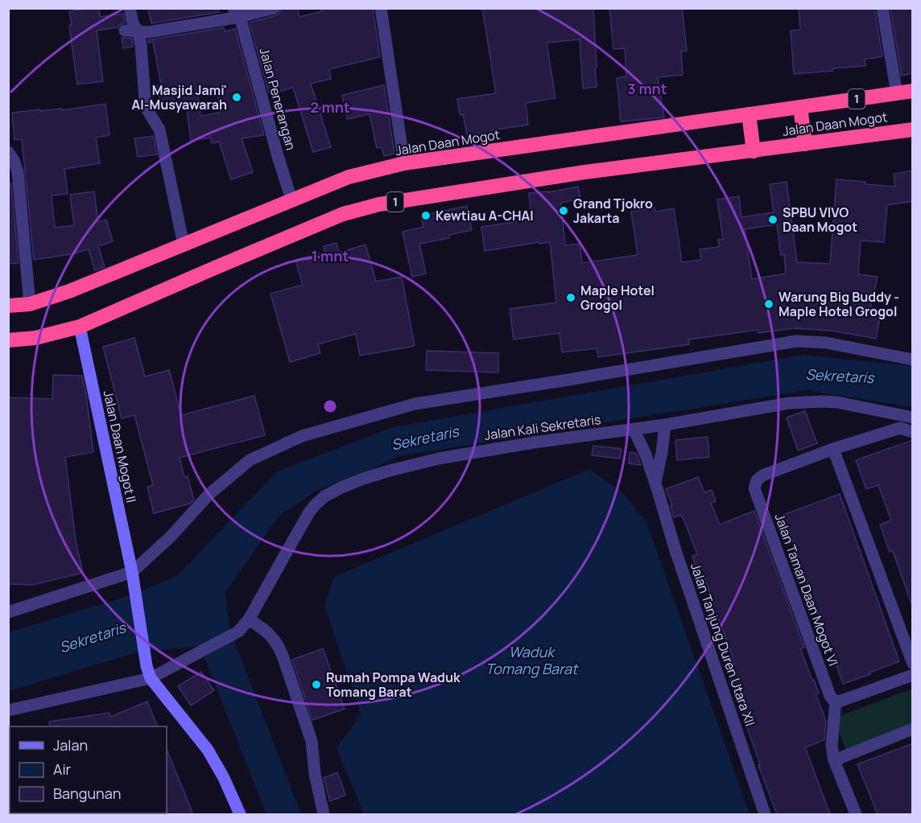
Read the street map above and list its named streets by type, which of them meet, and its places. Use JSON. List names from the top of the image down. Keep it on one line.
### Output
{"streets":{"highway":["1","Jalan Daan Mogot"],"street":["Jalan Penerangan","Jalan Kali Sekretaris","Jalan Daan Mogot II","Jalan Taman Daan Mogot VI","Jalan Tanjung Duren Utara XII"]},"crossings":[["Jalan Penerangan","Jalan Daan Mogot"],["Jalan Daan Mogot","Jalan Daan Mogot II"],["Jalan Kali Sekretaris","Jalan Daan Mogot II"],["Jalan Kali Sekretaris","Jalan Tanjung Duren Utara XII"]],"water":["Sekretaris","Waduk Tomang Barat"],"places":["Masjid Jami' Al-Musyawarah","Grand Tjokro Jakarta","Kewtiau A-CHAI","SPBU VIVO Daan Mogot","Maple Hotel Grogol","Warung Big Buddy - Maple Hotel Grogol","Rumah Pompa Waduk Tomang Barat"],"legend":["Jalan","Air","Bangunan"],"rings":["3 mnt","2 mnt","1 mnt"]}
